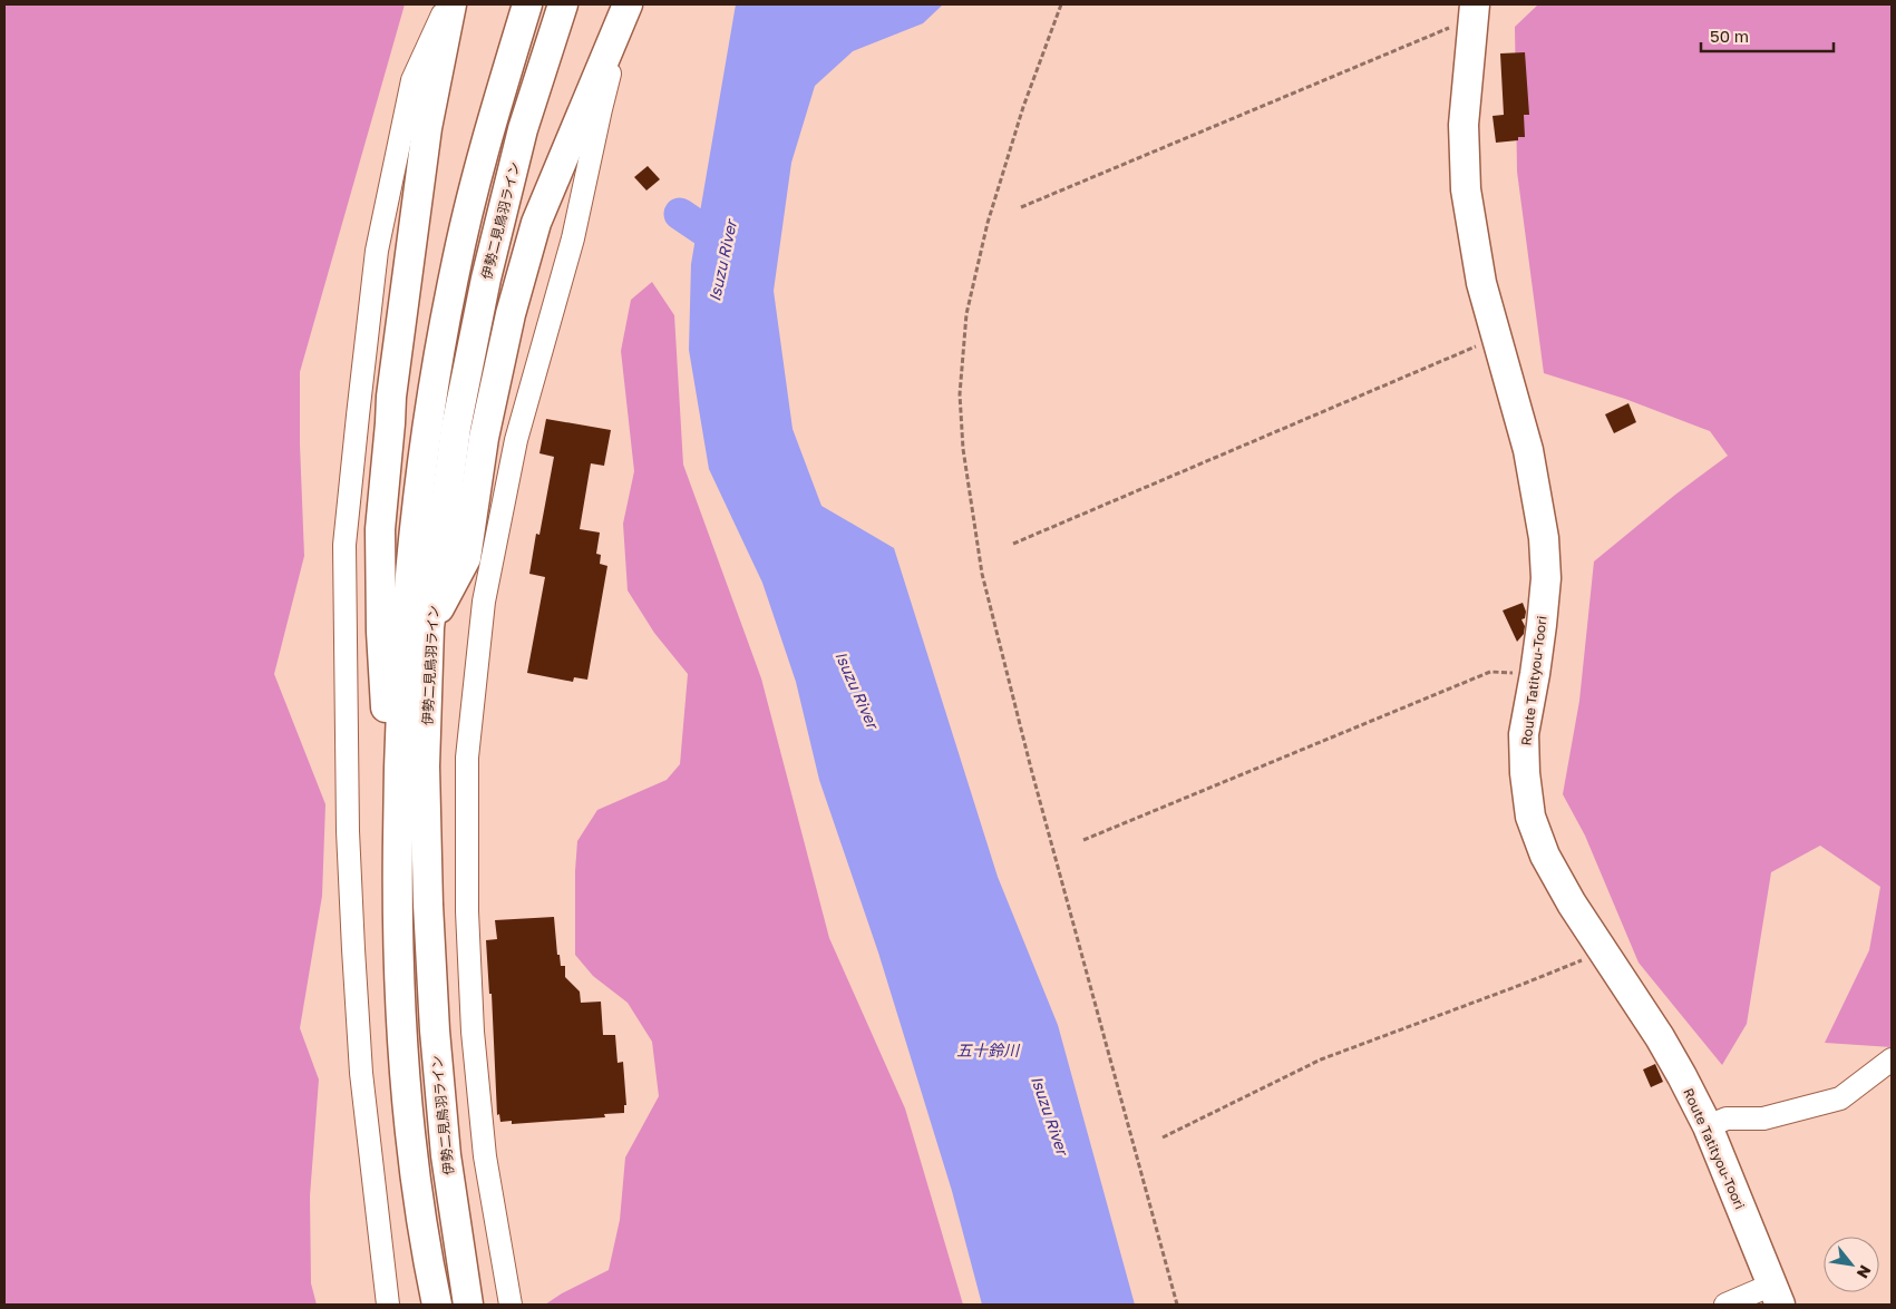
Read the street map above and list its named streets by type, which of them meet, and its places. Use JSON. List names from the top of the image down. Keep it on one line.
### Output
{"streets":{"main road":["伊勢二見鳥羽ライン","Route Tatityou-Toori"]},"water":["Isuzu River","五十鈴川"],"scale_bar":"50 m","north":"bottom right"}
